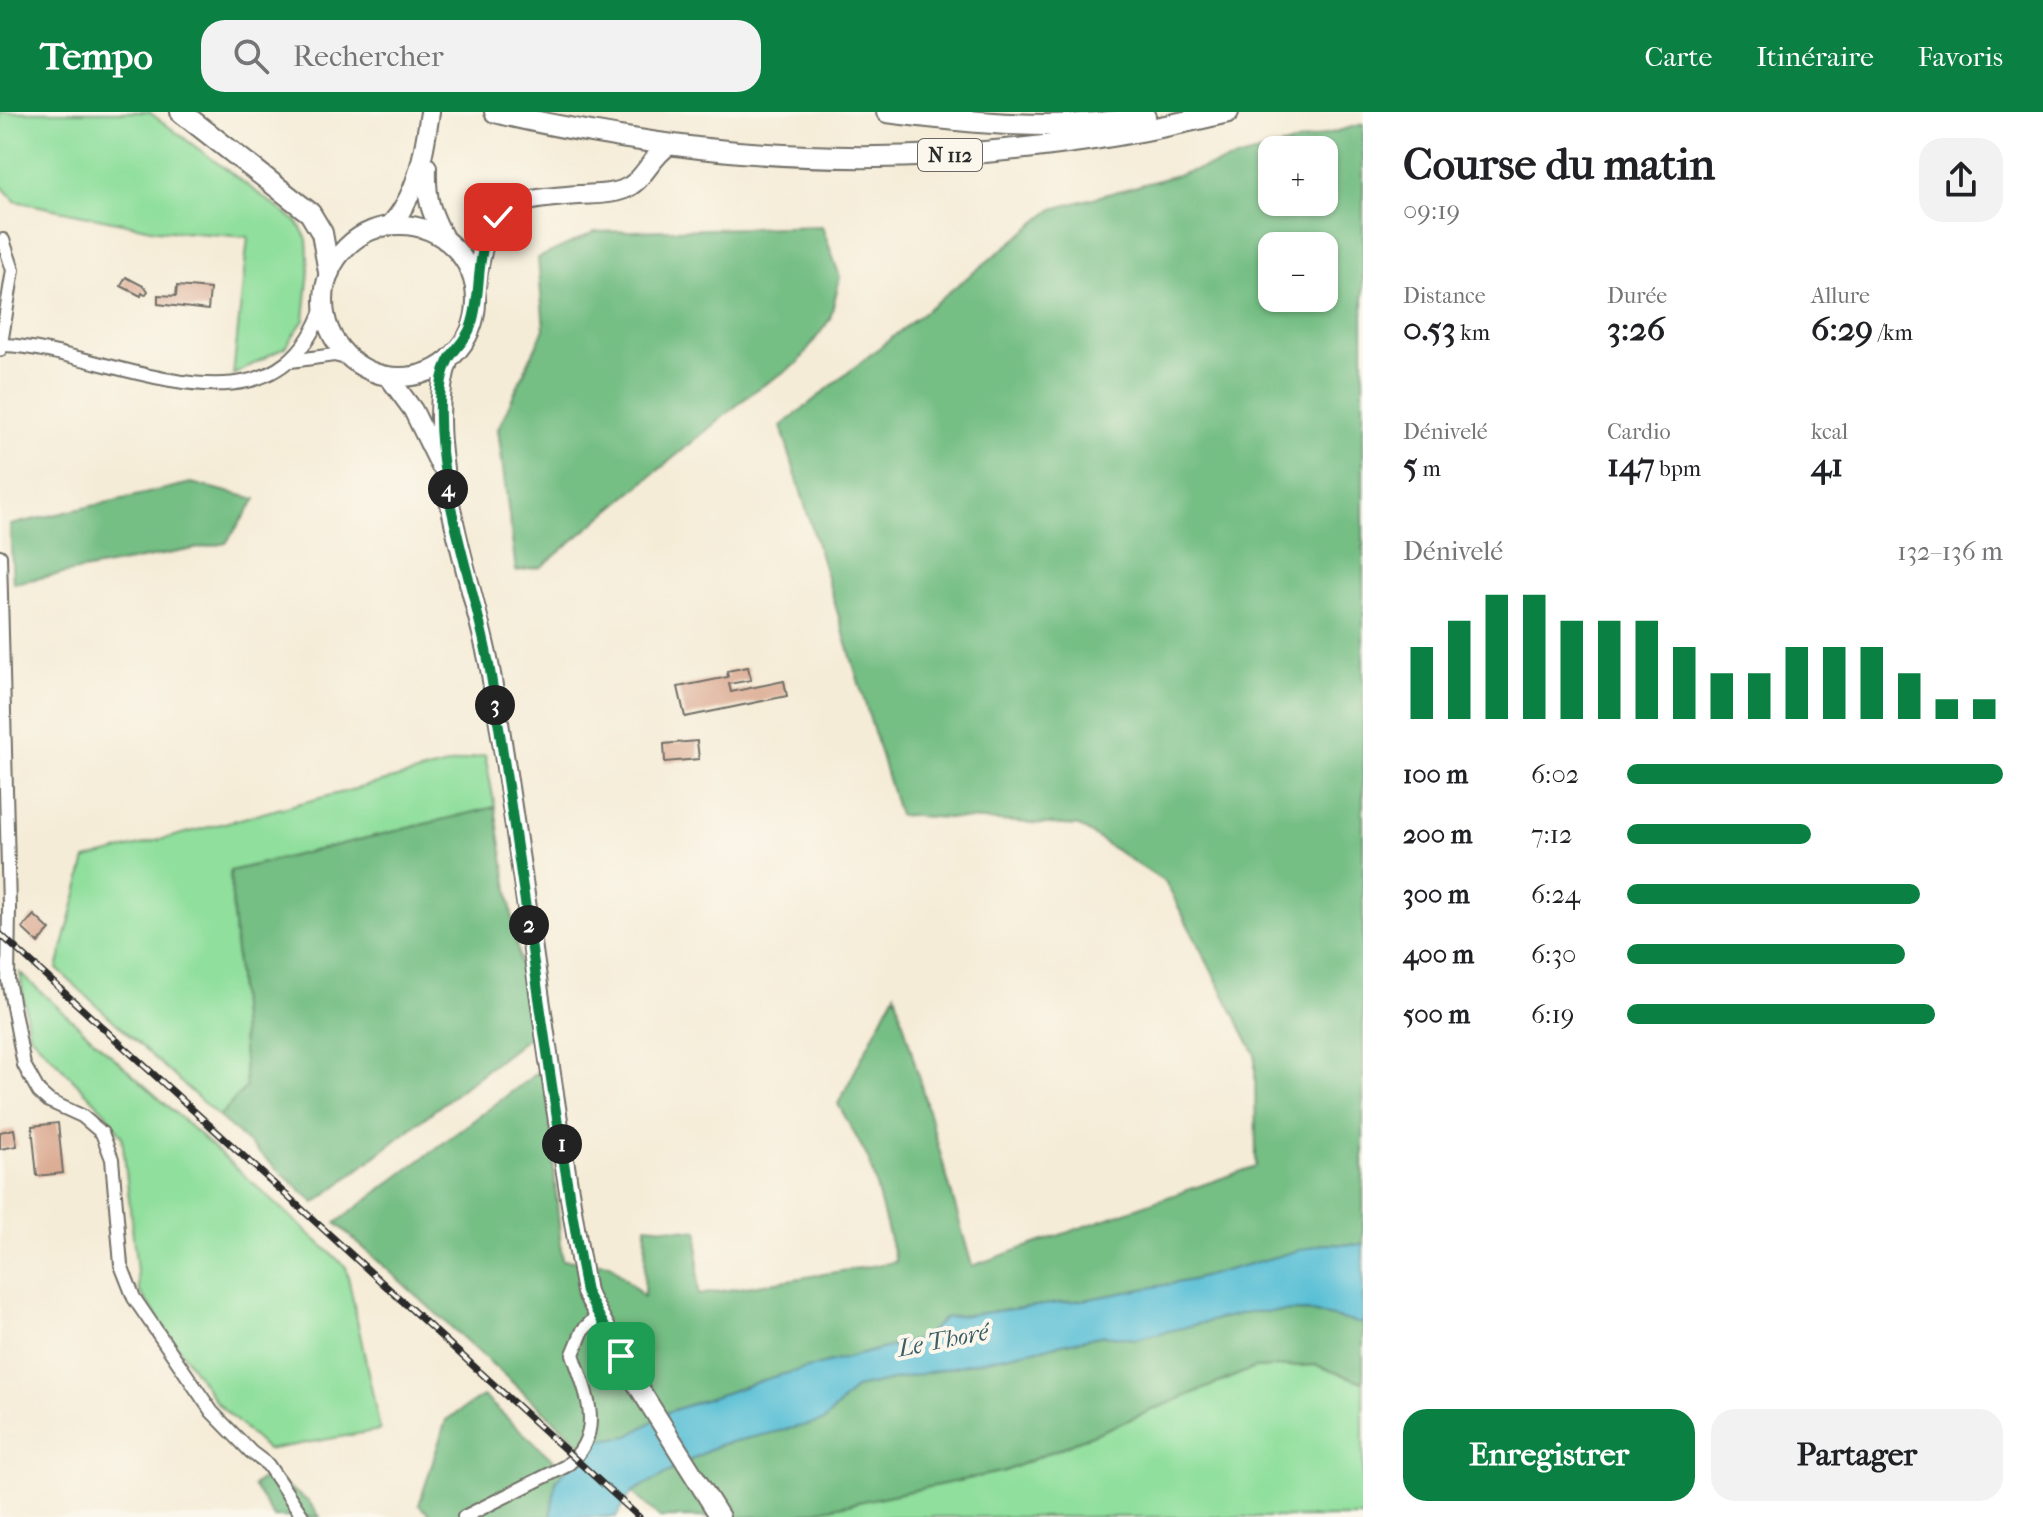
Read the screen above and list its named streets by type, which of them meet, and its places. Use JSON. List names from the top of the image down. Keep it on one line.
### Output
{"streets":{"main road":["N 112"]},"water":["Le Thoré"],"page":{"header":"Tempo","search":"Rechercher","nav":["Carte","Itinéraire","Favoris"],"heading":["Course du matin","09:19"],"map_buttons":["+","−"],"stats":[["Distance","0.53 km"],["Durée","3:26"],["Allure","6:29 /km"],["Dénivelé","5 m"],["Cardio","147 bpm"],["kcal","41"]],"pins":["4","3","2","1"],"chart":["Dénivelé","132–136 m"],"list":[{"name":"100 m","note":"6:02"},{"name":"200 m","note":"7:12"},{"name":"300 m","note":"6:24"},{"name":"400 m","note":"6:30"},{"name":"500 m","note":"6:19"}],"buttons":["Enregistrer","Partager"]}}
